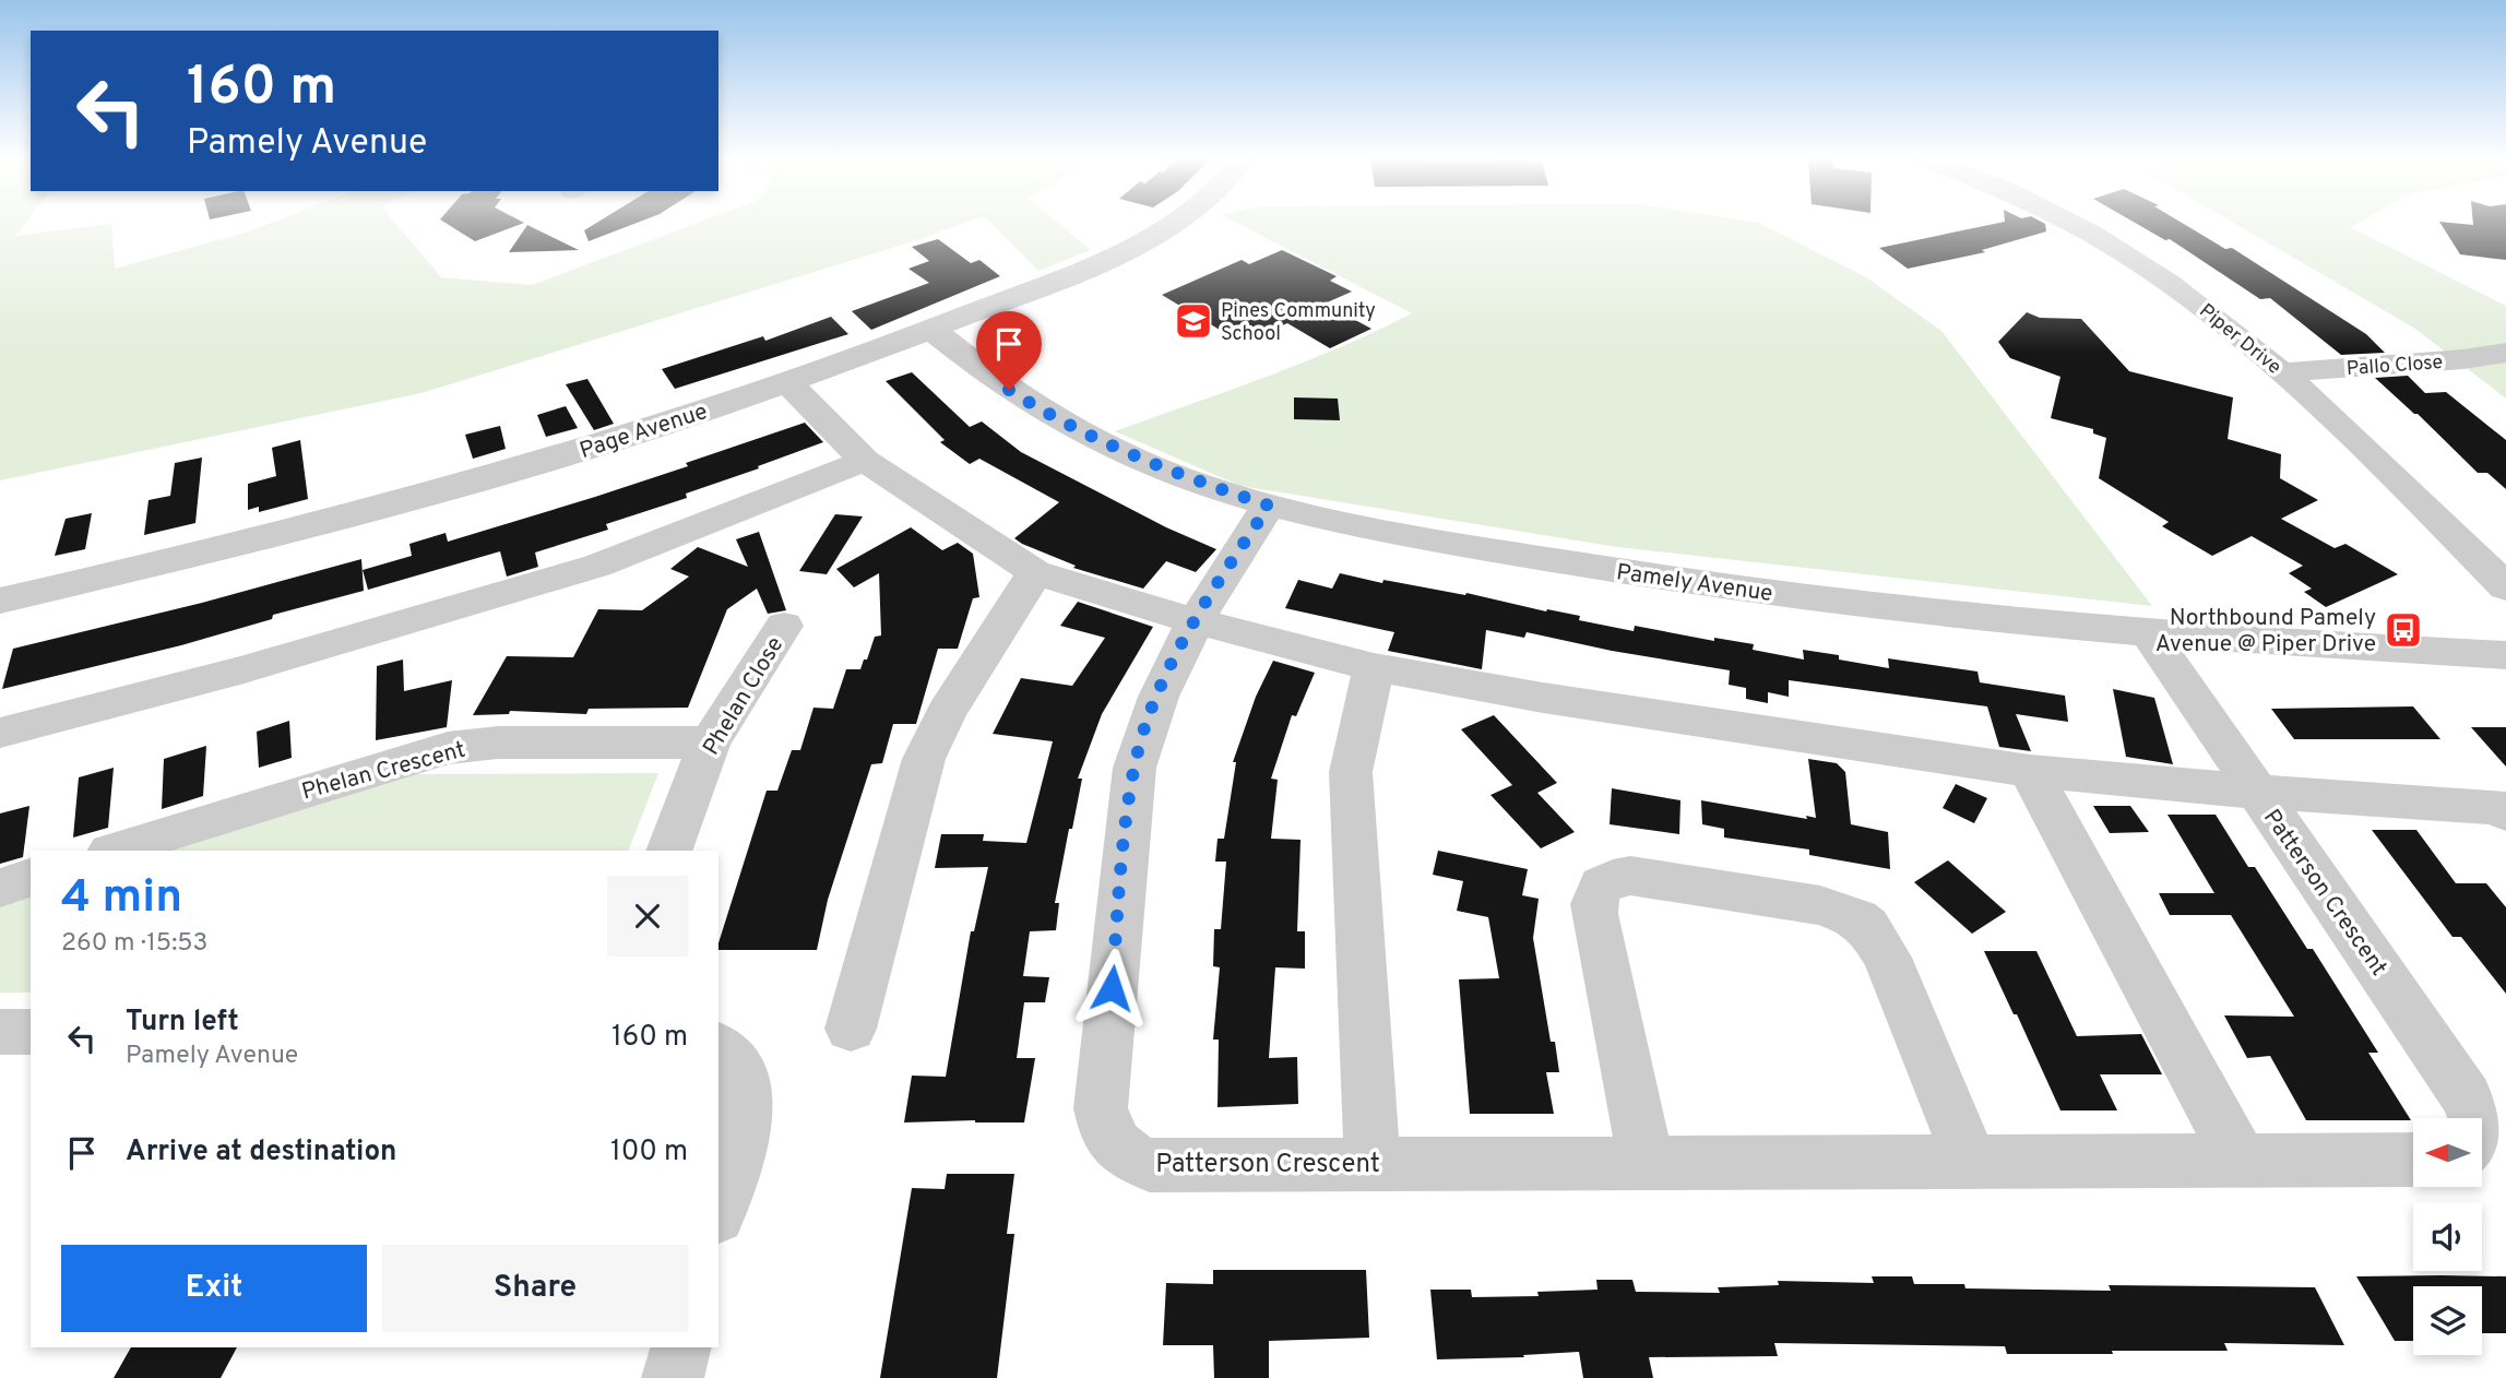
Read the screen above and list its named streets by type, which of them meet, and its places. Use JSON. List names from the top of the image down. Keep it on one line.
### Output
{"streets":{"street":["Piper Drive","Pallo Close","Page Avenue","Pamely Avenue","Phelan Close","Phelan Crescent","Patterson Crescent"]},"crossings":[["Piper Drive","Pallo Close"],["Page Avenue","Pamely Avenue"],["Pamely Avenue","Patterson Crescent"],["Phelan Close","Phelan Crescent"]],"places":{"school or university":["Pines Community School"],"bus stop":["Northbound Pamely Avenue @ Piper Drive"]},"north":"left","page":{"turn":["160 m","Pamely Avenue"],"heading":["4 min","260 m · 15:53"],"list":[{"name":"Turn left","note":"Pamely Avenue","value":"160 m"},{"name":"Arrive at destination","value":"100 m"}],"buttons":["Exit","Share"]}}
